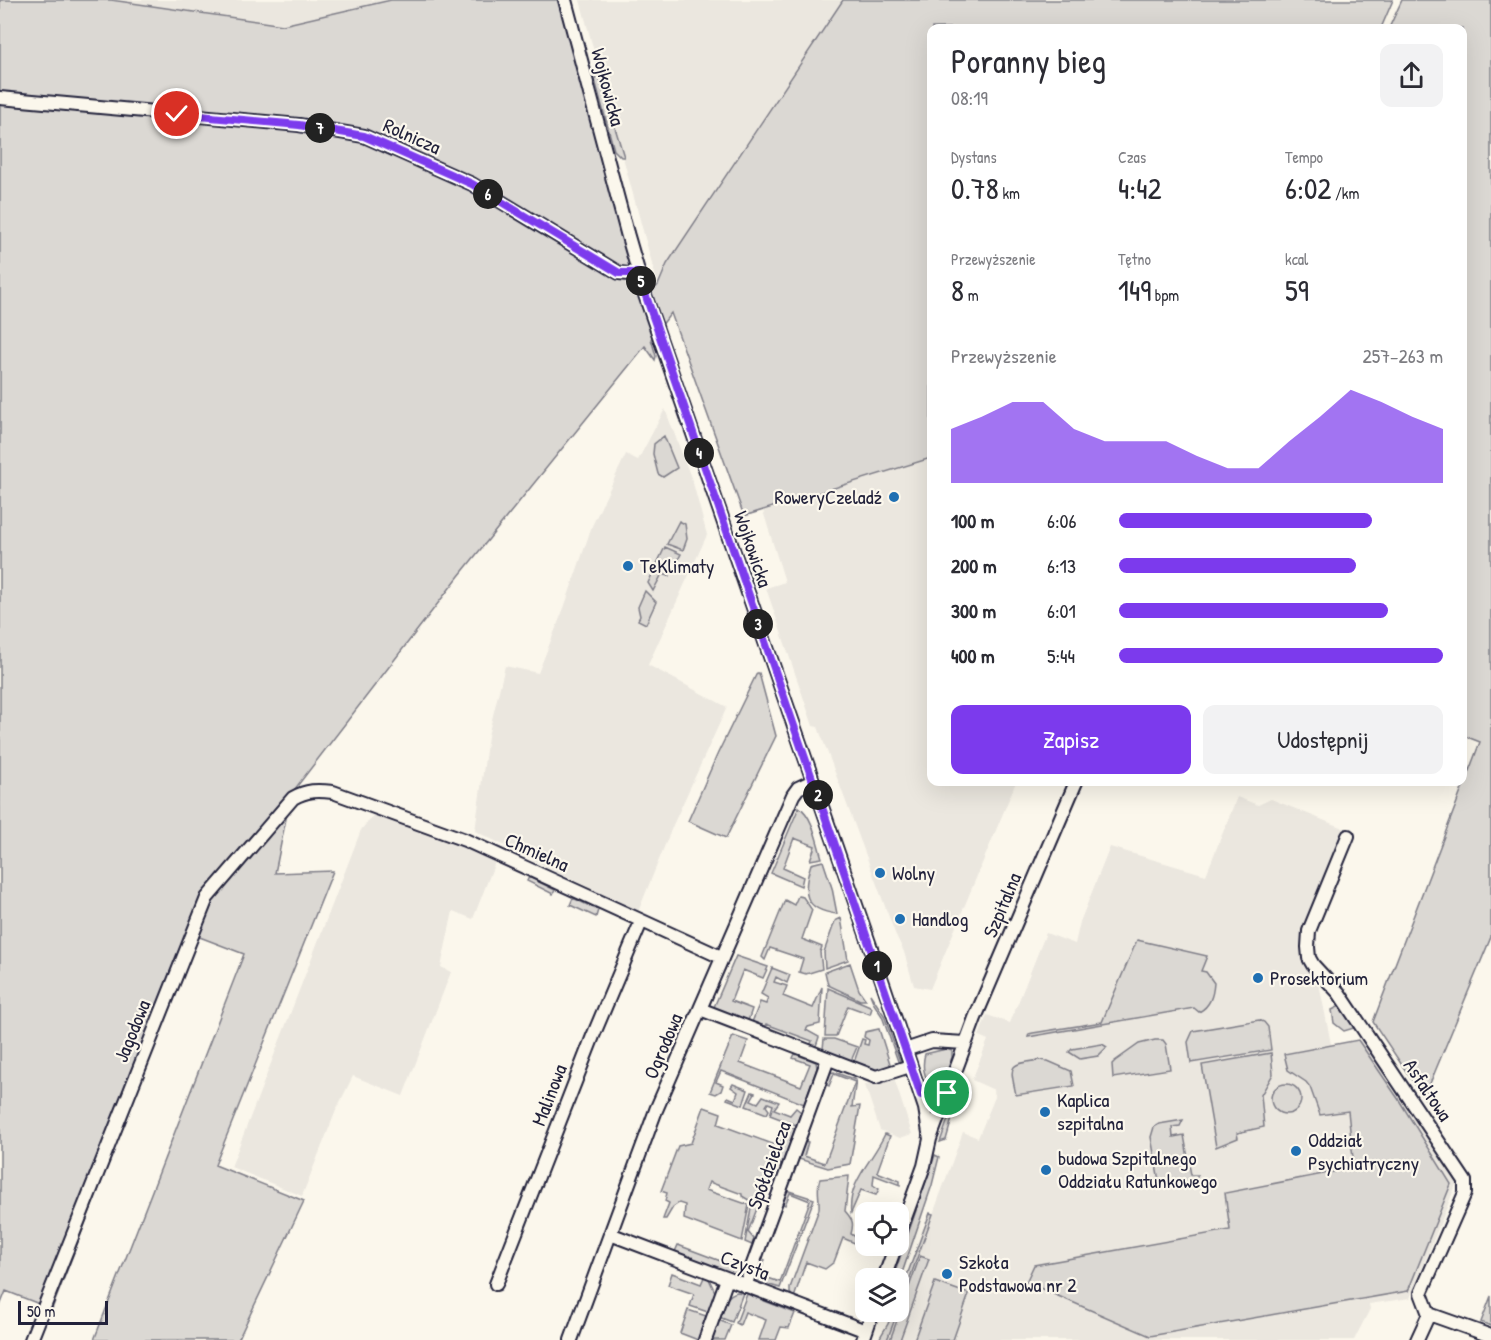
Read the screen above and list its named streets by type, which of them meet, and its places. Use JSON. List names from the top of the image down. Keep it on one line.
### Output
{"streets":{"street":["Wojkowicka","Rolnicza","Chmielna","Szpitalna","Jagodowa","Ogrodowa","Asfaltowa","Malinowa","Spółdzielcza","Czysta"]},"crossings":[["Wojkowicka","Rolnicza"],["Wojkowicka","Szpitalna"],["Wojkowicka","Ogrodowa"],["Chmielna","Jagodowa"],["Chmielna","Ogrodowa"],["Chmielna","Malinowa"],["Ogrodowa","Czysta"],["Spółdzielcza","Czysta"]],"places":["RoweryCzeladź","TeKlimaty","Wolny","Handlog","Prosektorium","Kaplica szpitalna","Oddział Psychiatryczny","budowa Szpitalnego Oddziału Ratunkowego","Szkoła Podstawowa nr 2"],"scale_bar":"50 m","page":{"heading":["Poranny bieg","08:19"],"pins":["7","6","5","4","3","2","1"],"stats":[["Dystans","0.78 km"],["Czas","4:42"],["Tempo","6:02 /km"],["Przewyższenie","8 m"],["Tętno","149 bpm"],["kcal","59"]],"chart":["Przewyższenie","257–263 m"],"list":[{"name":"100 m","note":"6:06"},{"name":"200 m","note":"6:13"},{"name":"300 m","note":"6:01"},{"name":"400 m","note":"5:44"}],"buttons":["Zapisz","Udostępnij"],"scale":"50 m"}}
